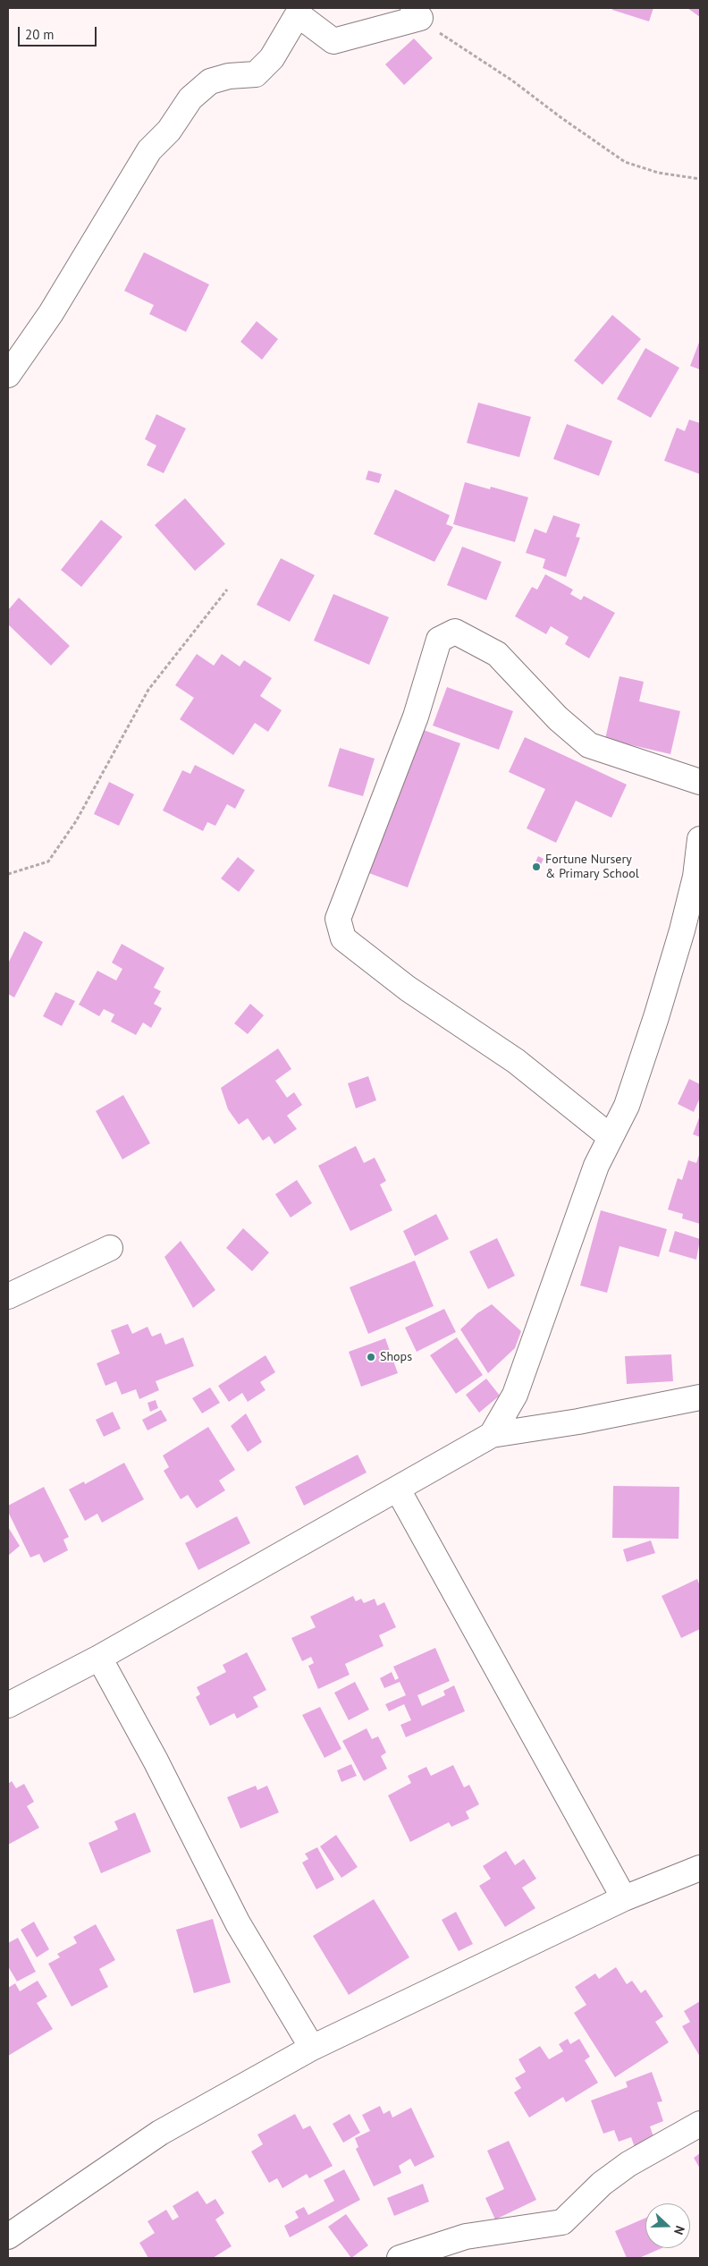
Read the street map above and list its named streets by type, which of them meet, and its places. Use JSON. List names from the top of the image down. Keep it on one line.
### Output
{"places":["Fortune Nursery & Primary School","Shops"],"scale_bar":"20 m","north":"right"}
